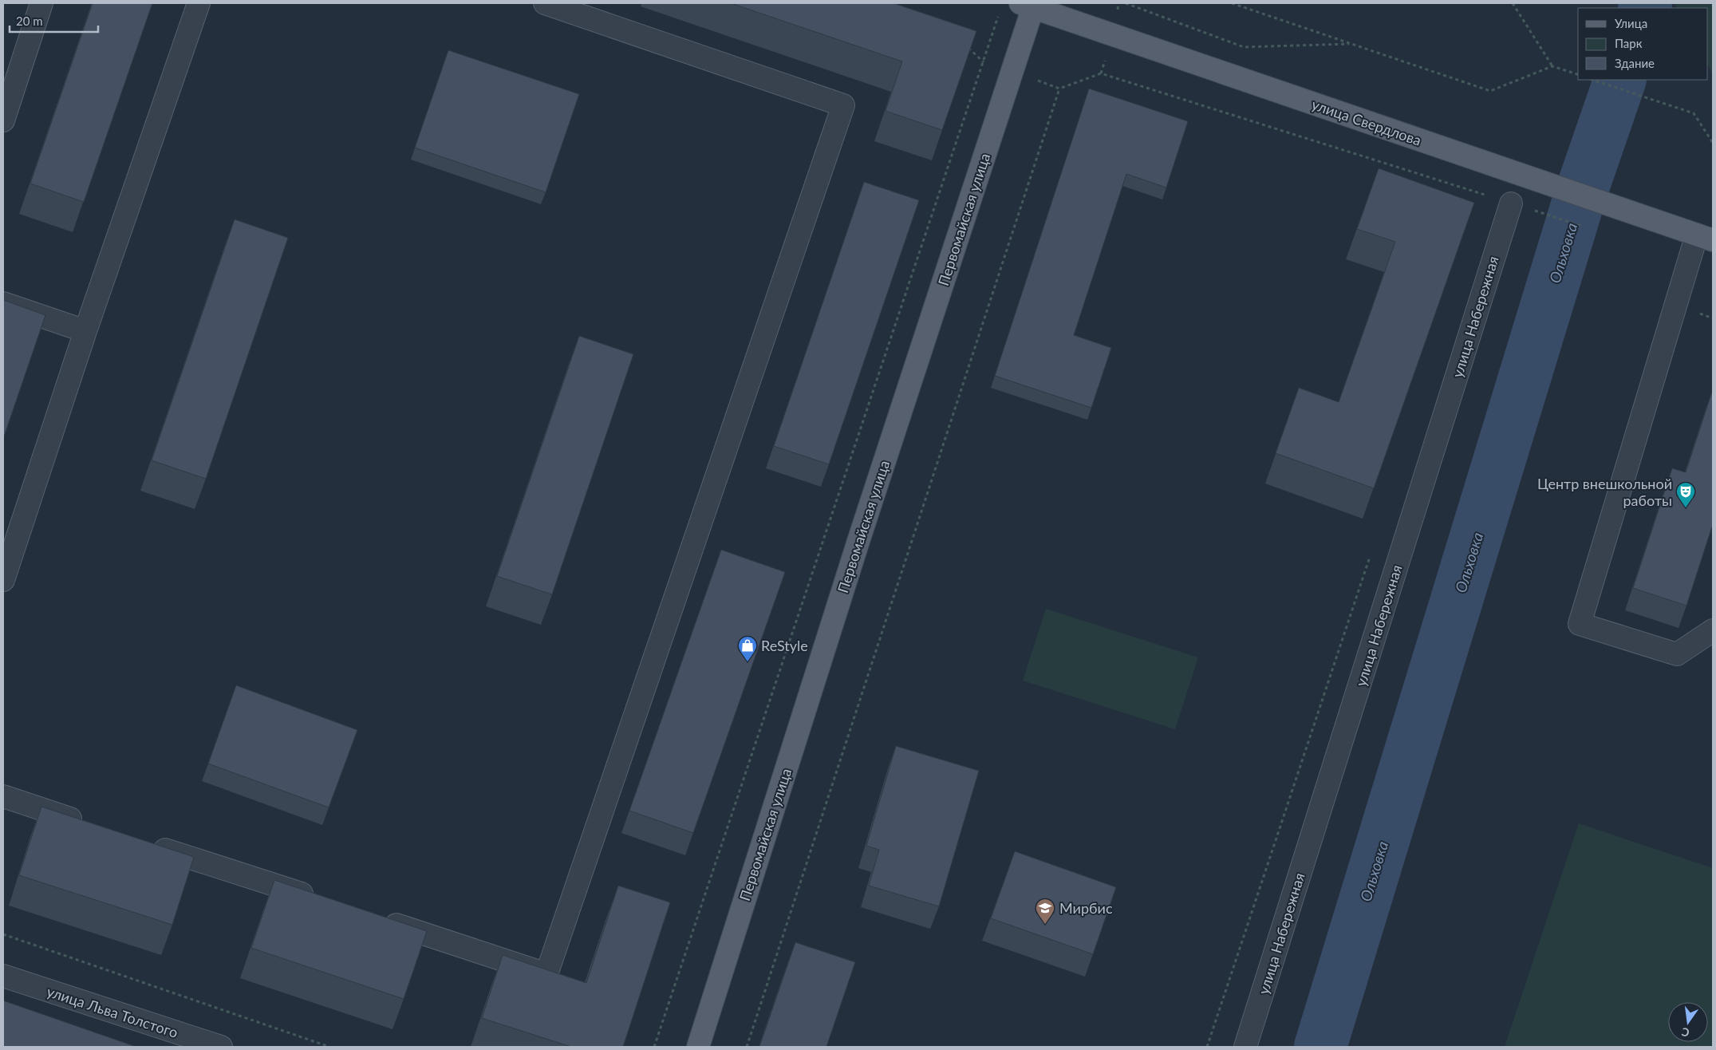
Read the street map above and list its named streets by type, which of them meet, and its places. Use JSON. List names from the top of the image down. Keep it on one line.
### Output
{"streets":{"main road":["улица Свердлова","Первомайская улица"],"street":["улица Набережная","улица Льва Толстого"]},"crossings":[["улица Свердлова","Первомайская улица"]],"water":["Ольховка"],"places":{"theatre":["Центр внешкольной работы"],"shop":["ReStyle"],"school or university":["Мирбис"]},"legend":["Улица","Парк","Здание"],"scale_bar":"20 m","north":"bottom"}
